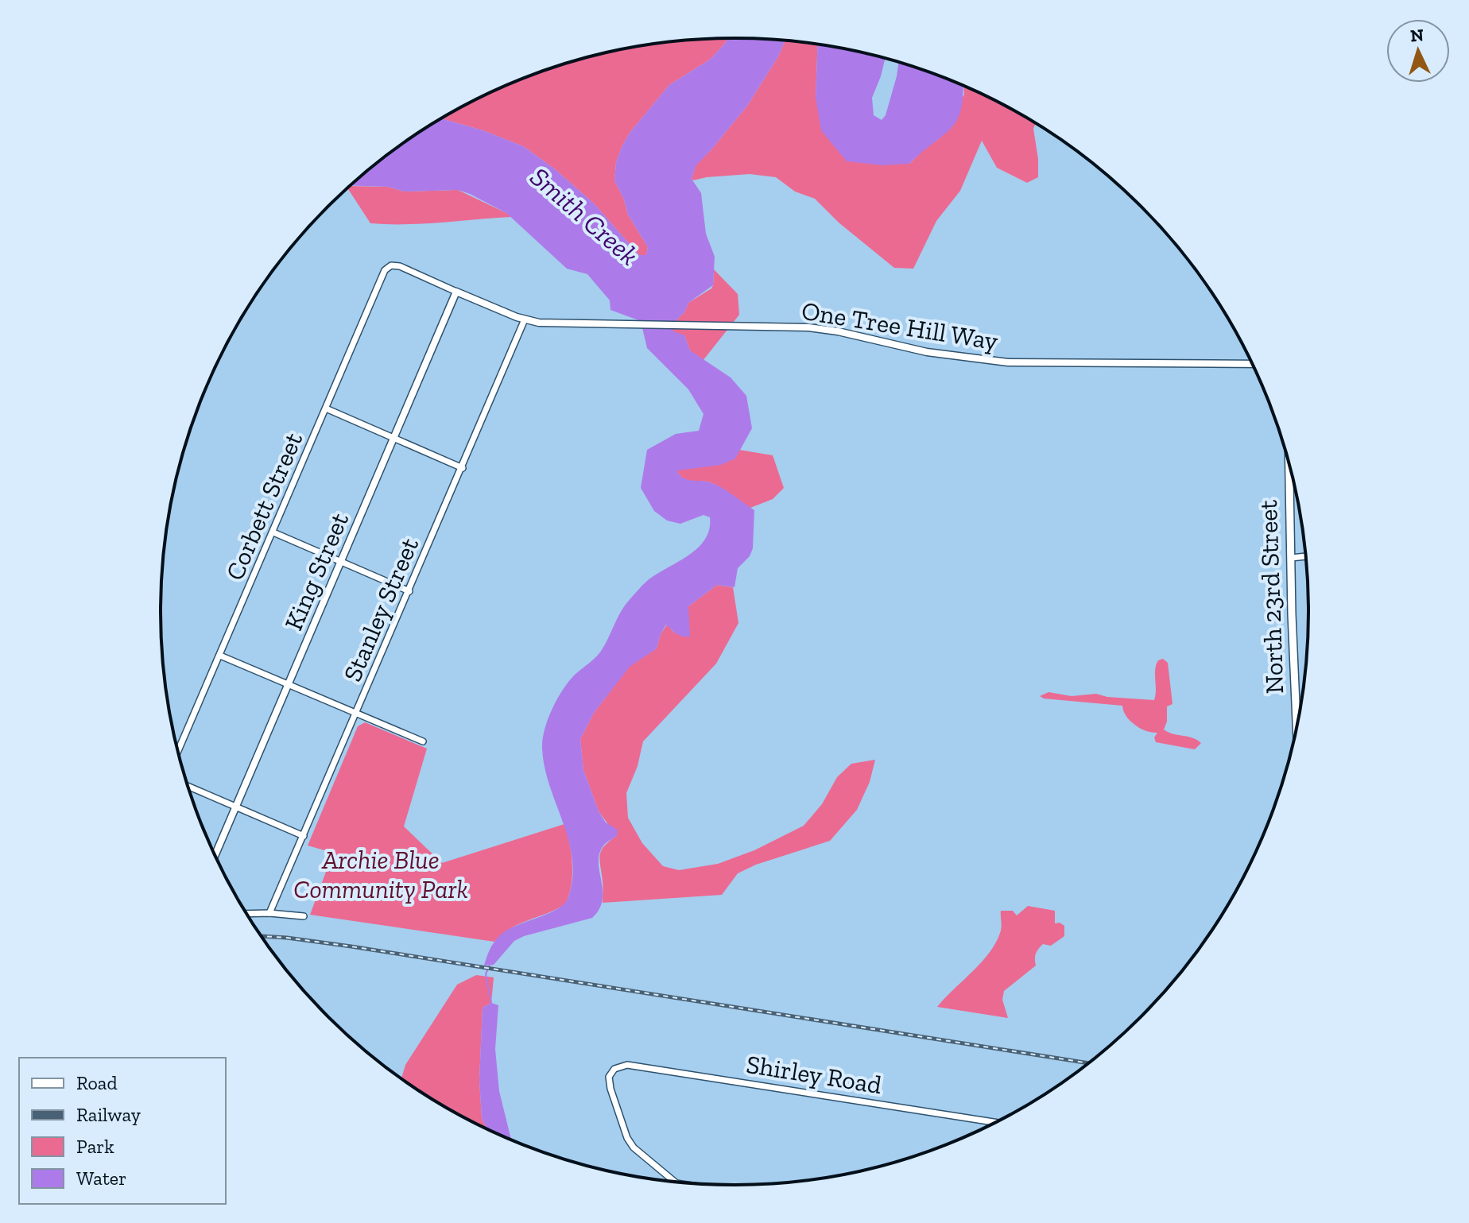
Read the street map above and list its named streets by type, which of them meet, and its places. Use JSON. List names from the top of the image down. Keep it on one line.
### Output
{"streets":{"main road":["North 23rd Street"],"street":["One Tree Hill Way","Corbett Street","King Street","Stanley Street","Shirley Road"]},"crossings":[["One Tree Hill Way","Corbett Street"],["One Tree Hill Way","King Street"],["One Tree Hill Way","Stanley Street"]],"water":["Smith Creek"],"parks":["Archie Blue Community Park"],"legend":["Road","Railway","Park","Water"],"north":"top"}
